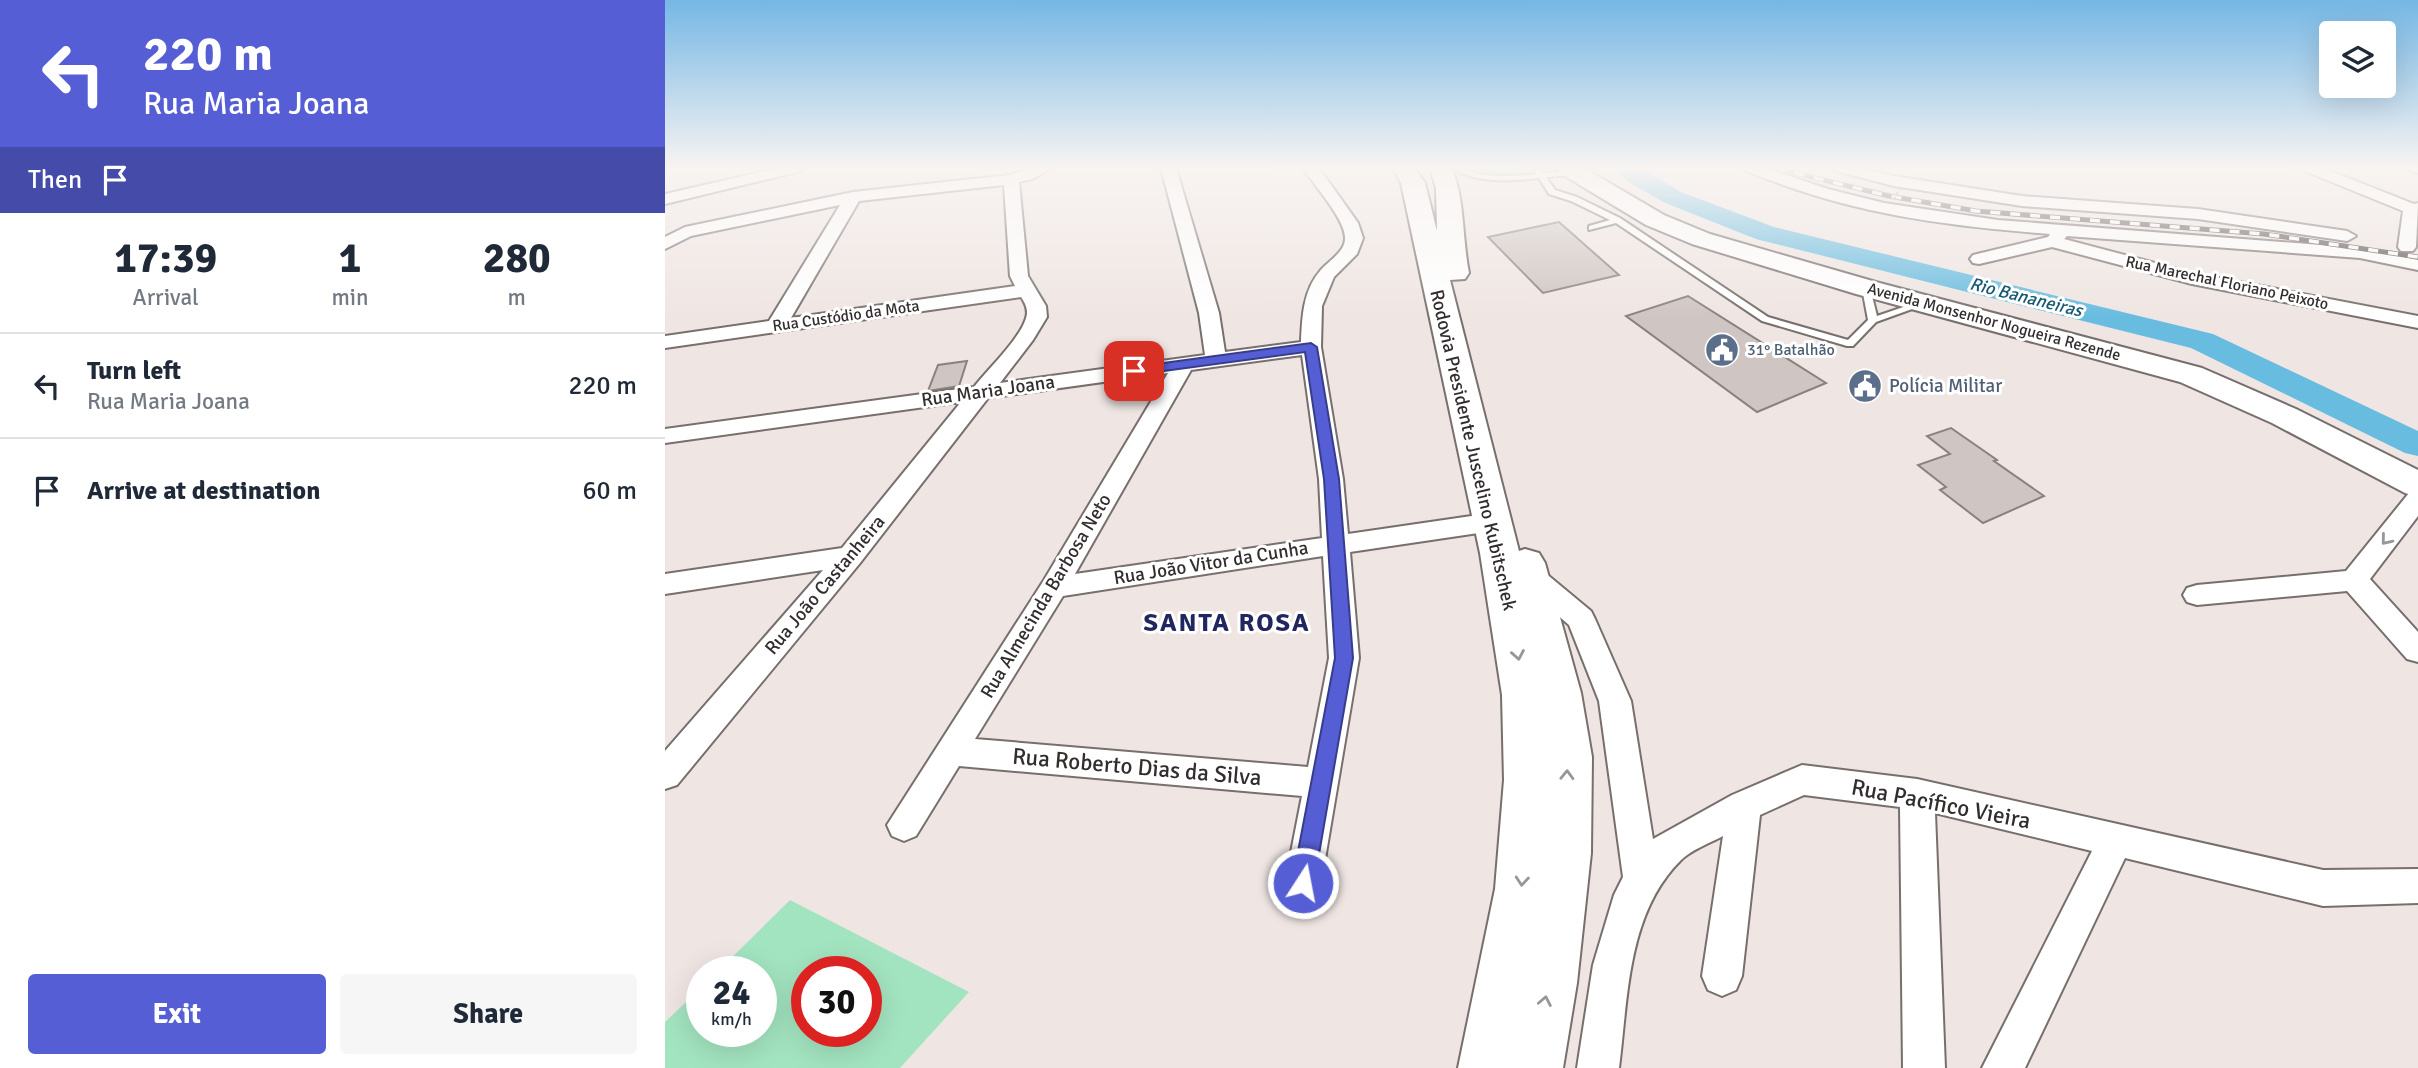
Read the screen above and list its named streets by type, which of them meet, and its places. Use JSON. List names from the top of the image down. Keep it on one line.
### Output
{"streets":{"highway":["Avenida Monsenhor Nogueira Rezende","Rodovia Presidente Juscelino Kubitschek"],"street":["Rua Marechal Floriano Peixoto","Rua Custódio da Mota","Rua Maria Joana","Rua João Vitor da Cunha","Rua João Castanheira","Rua Almecinda Barbosa Neto","Rua Roberto Dias da Silva","Rua Pacífico Vieira"]},"crossings":[["Rua Custódio da Mota","Rua João Castanheira"],["Rua Maria Joana","Rua João Castanheira"],["Rua Maria Joana","Rua Almecinda Barbosa Neto"],["Rodovia Presidente Juscelino Kubitschek","Rua João Vitor da Cunha"],["Rua João Vitor da Cunha","Rua Almecinda Barbosa Neto"],["Rua Almecinda Barbosa Neto","Rua Roberto Dias da Silva"]],"districts":["SANTA ROSA"],"water":["Rio Bananeiras"],"places":{"public building":["31° Batalhão","Polícia Militar"]},"page":{"turn":["220 m","Rua Maria Joana"],"then":"Then","eta":["17:39","Arrival","1","min","280","m"],"list":[{"name":"Turn left","note":"Rua Maria Joana","value":"220 m"},{"name":"Arrive at destination","value":"60 m"}],"speed":"24 km/h","limit":"30","buttons":["Exit","Share"]}}
